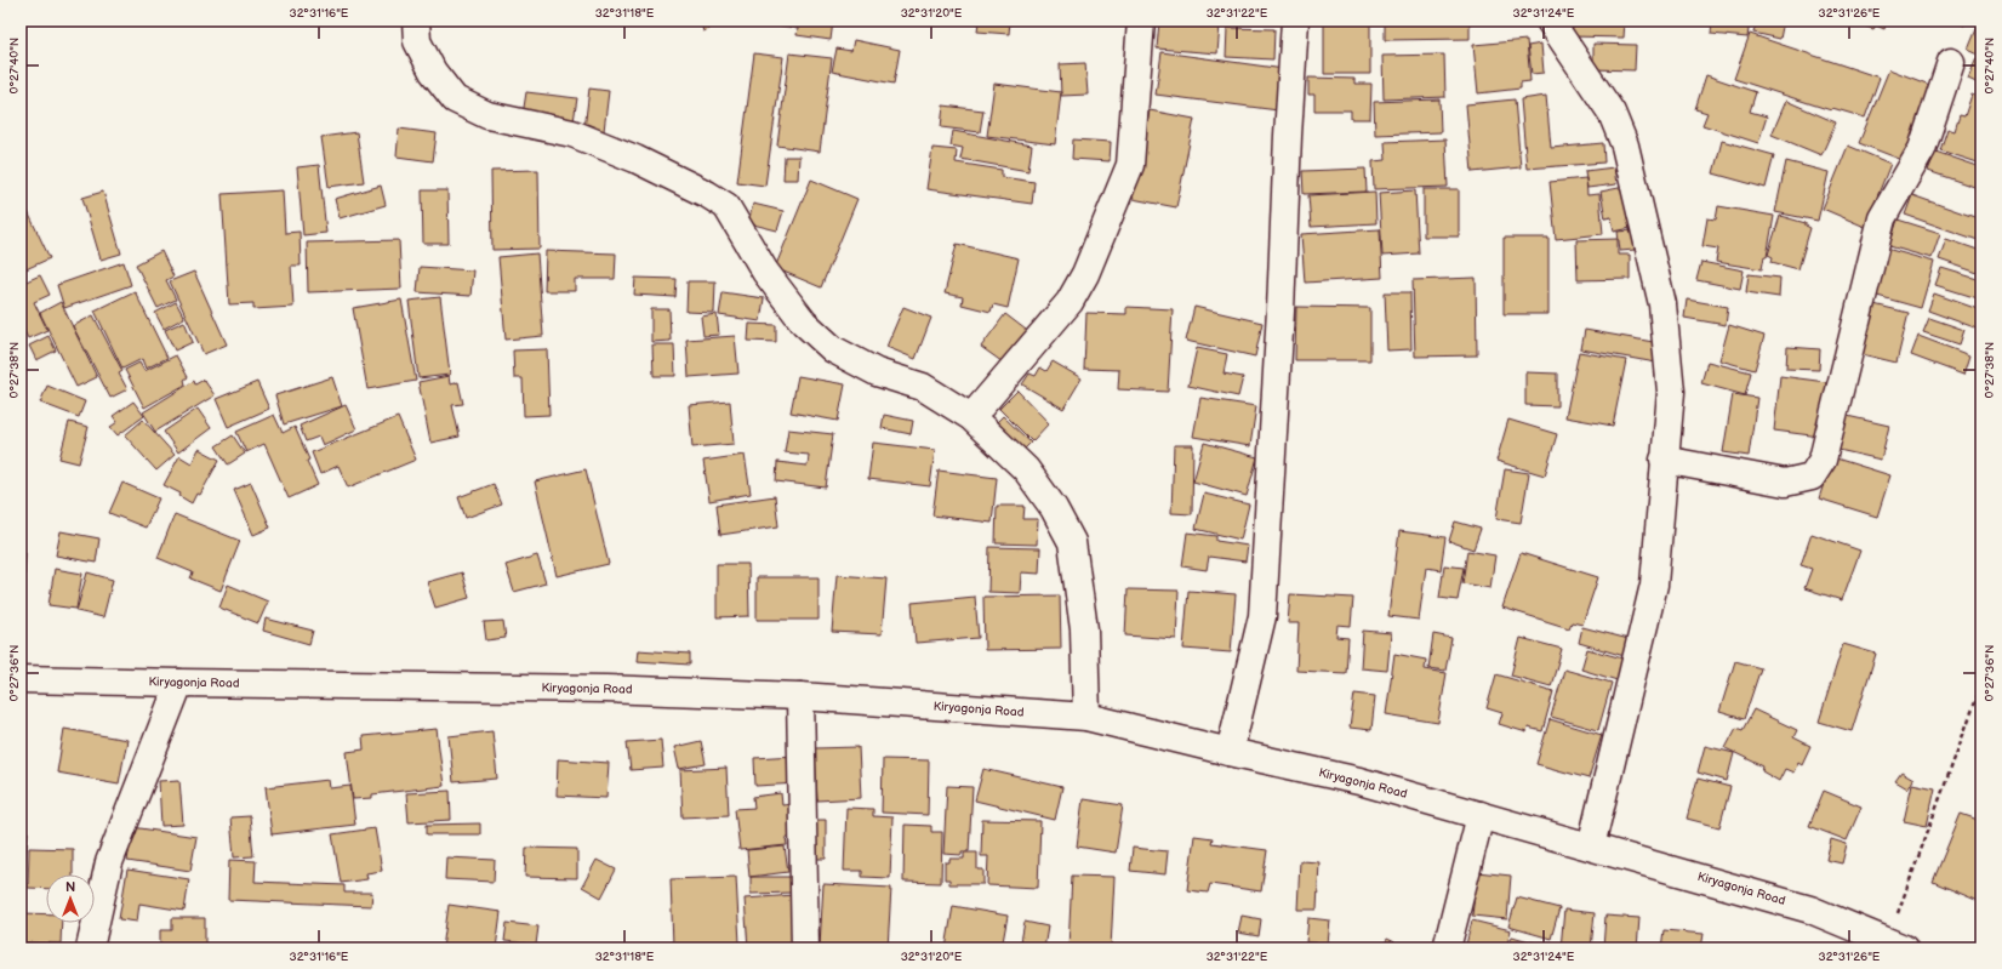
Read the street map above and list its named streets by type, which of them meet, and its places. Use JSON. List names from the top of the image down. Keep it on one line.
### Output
{"streets":{"street":["Kiryagonja Road"]},"north":"top","coordinates":["32°31'16\"E","32°31'18\"E","32°31'20\"E","32°31'22\"E","32°31'24\"E","32°31'26\"E","0°27'40\"N","0°27'38\"N","0°27'36\"N"]}
